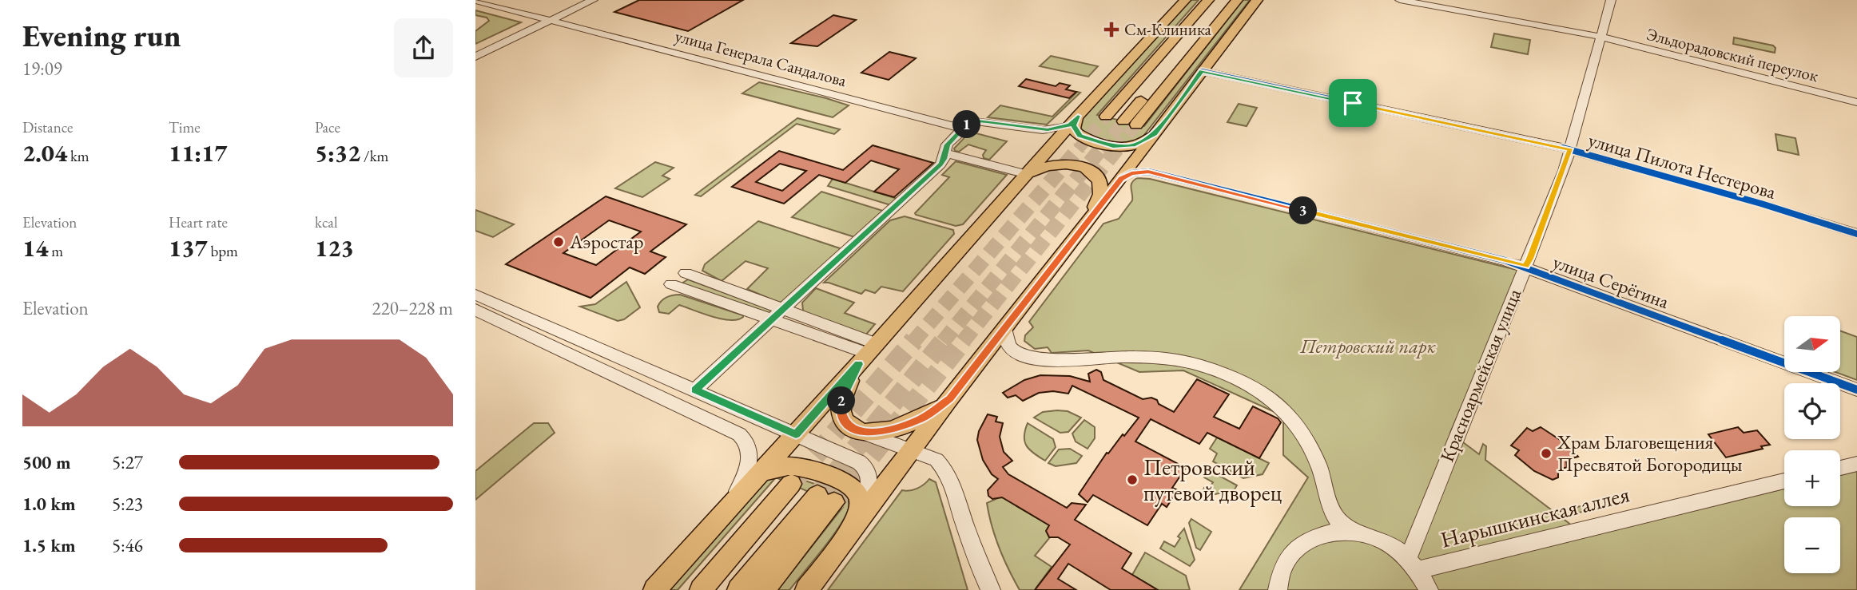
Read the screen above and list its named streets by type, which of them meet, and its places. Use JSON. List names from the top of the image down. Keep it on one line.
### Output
{"streets":{"street":["Эльдорадовский переулок","улица Генерала Сандалова","улица Пилота Нестерова","улица Серёгина","Красноармейская улица","Нарышкинская аллея"]},"crossings":[["Эльдорадовский переулок","Красноармейская улица"],["улица Пилота Нестерова","Красноармейская улица"],["улица Серёгина","Красноармейская улица"],["Красноармейская улица","Нарышкинская аллея"]],"parks":["Петровский парк"],"places":{"health":["См-Клиника"],"other":["Аэростар","Храм Благовещения Пресвятой Богородицы","Петровский путевой дворец"]},"north":"right","page":{"heading":["Evening run","19:09"],"stats":[["Distance","2.04 km"],["Time","11:17"],["Pace","5:32 /km"],["Elevation","14 m"],["Heart rate","137 bpm"],["kcal","123"]],"pins":["1","3","2"],"chart":["Elevation","220–228 m"],"map_buttons":["+","−"],"list":[{"name":"500 m","note":"5:27"},{"name":"1.0 km","note":"5:23"},{"name":"1.5 km","note":"5:46"}]}}
